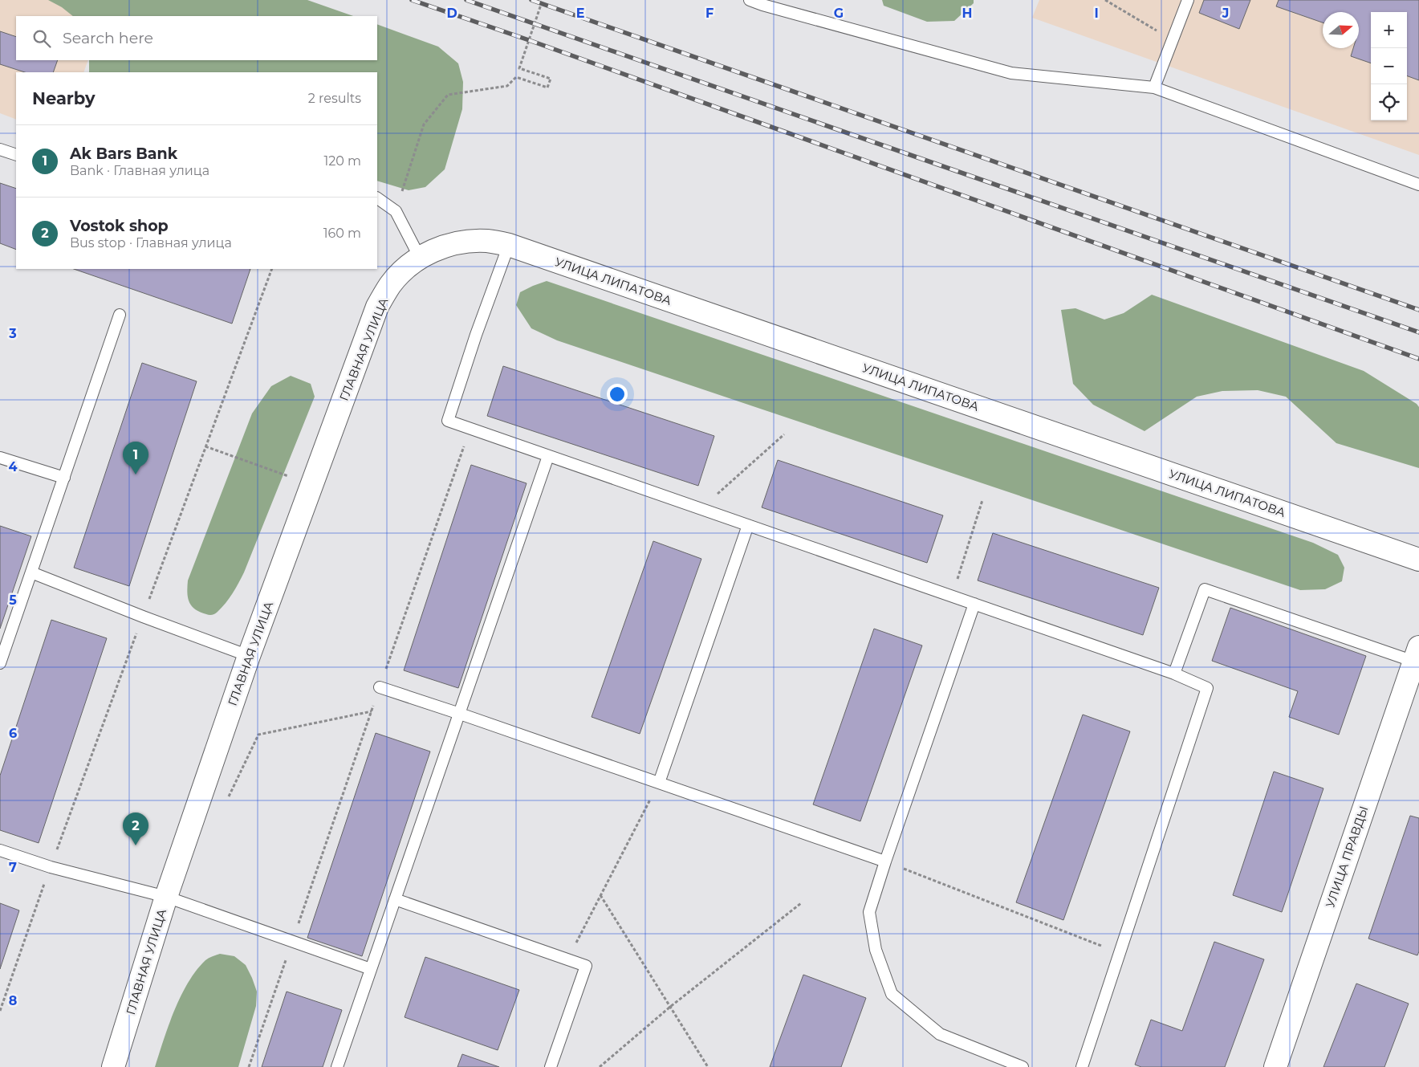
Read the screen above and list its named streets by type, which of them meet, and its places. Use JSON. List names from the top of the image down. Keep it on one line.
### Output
{"streets":{"street":["УЛИЦА ЛИПАТОВА","ГЛАВНАЯ УЛИЦА","УЛИЦА ПРАВДЫ"]},"crossings":[["УЛИЦА ЛИПАТОВА","ГЛАВНАЯ УЛИЦА"]],"north":"right","page":{"map_buttons":["+","−"],"search":"Search here","heading":["Nearby","2 results"],"list":[{"mark":"1","name":"Ak Bars Bank","note":"Bank · Главная улица","value":"120 m"},{"mark":"2","name":"Vostok shop","note":"Bus stop · Главная улица","value":"160 m"}],"pins":["1","2"]},"grid":{"columns":["D","E","F","G","H","I","J"],"rows":["3","4","5","6","7","8"]}}
